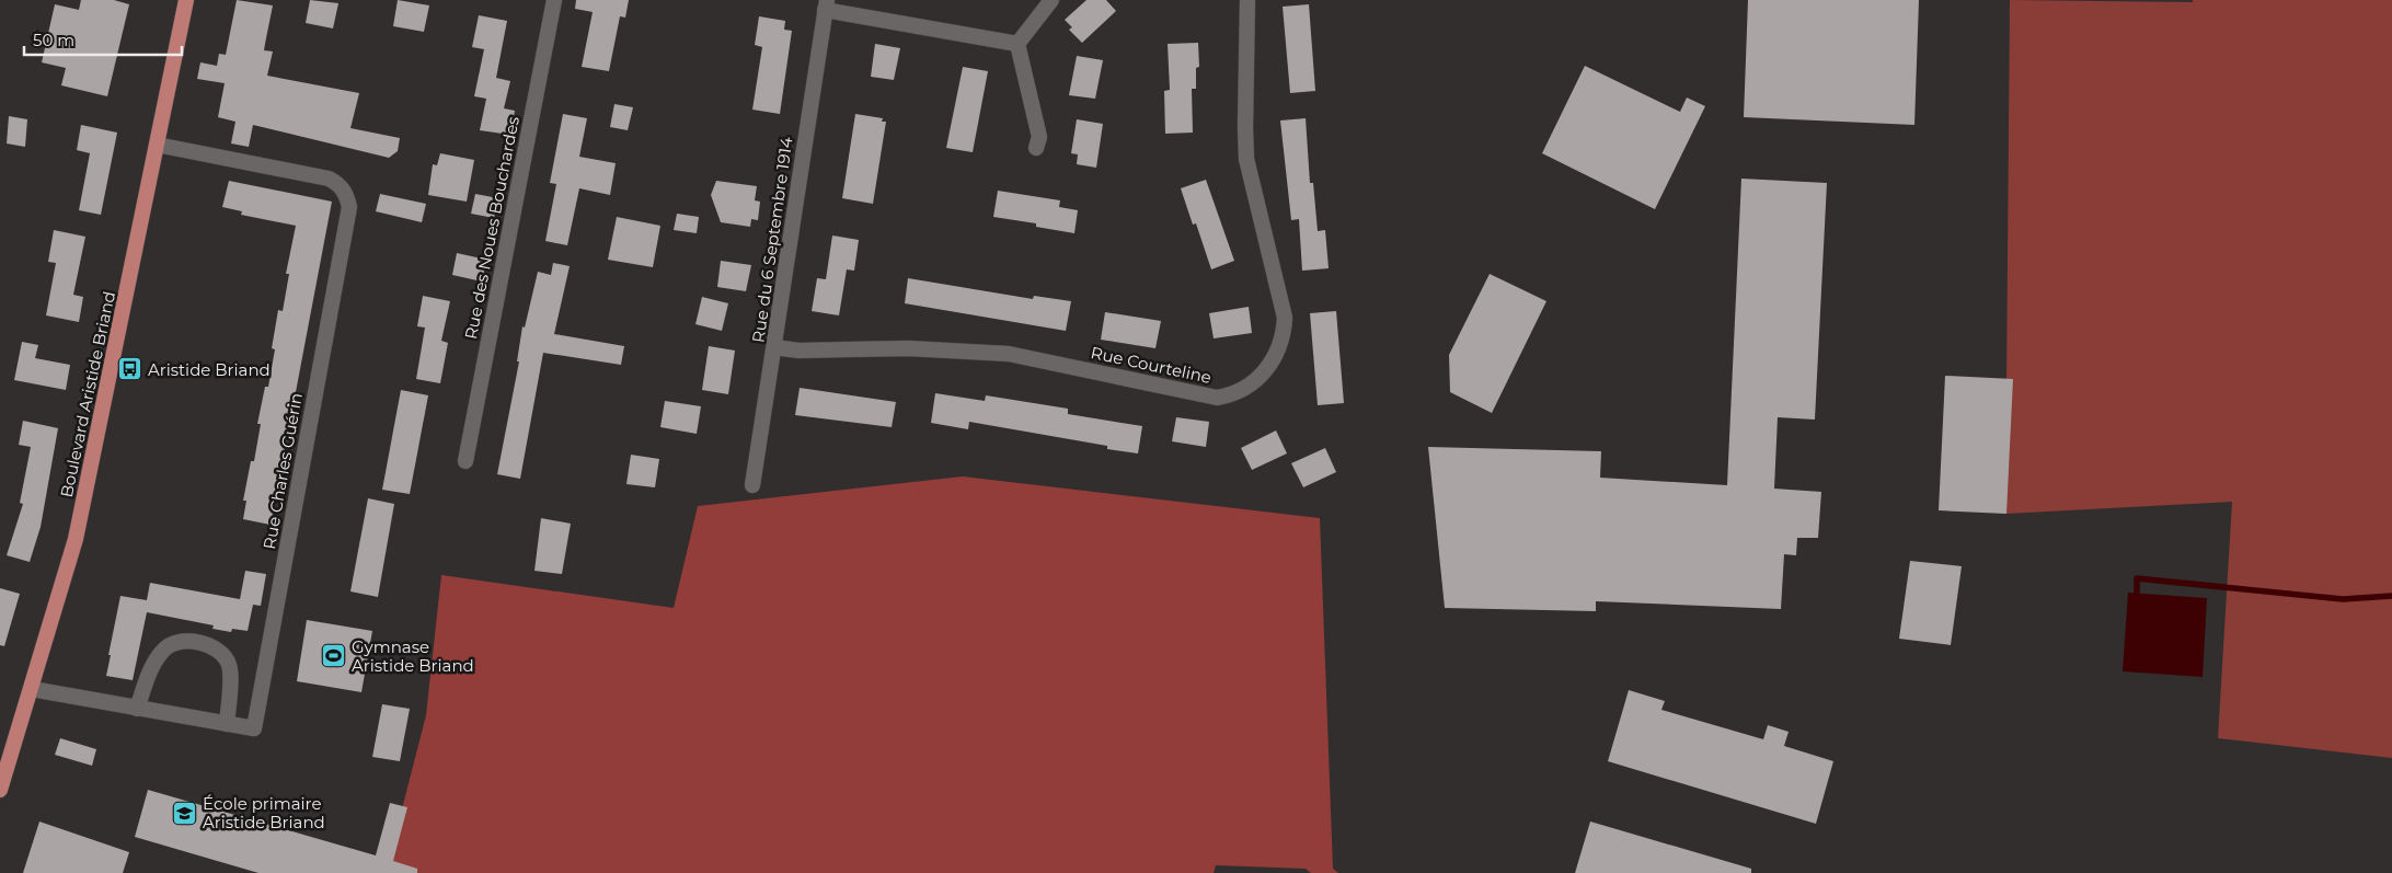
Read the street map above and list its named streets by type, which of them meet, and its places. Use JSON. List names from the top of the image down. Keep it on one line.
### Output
{"streets":{"main road":["Boulevard Aristide Briand"],"street":["Rue des Noues Bouchardes","Rue du 6 Septembre 1914","Rue Courteline","Rue Charles Guérin"]},"crossings":[["Rue du 6 Septembre 1914","Rue Courteline"],["Boulevard Aristide Briand","Rue Charles Guérin"]],"places":{"bus stop":["Aristide Briand"],"sports":["Gymnase Aristide Briand"],"school or university":["École primaire Aristide Briand"]},"scale_bar":"50 m"}
